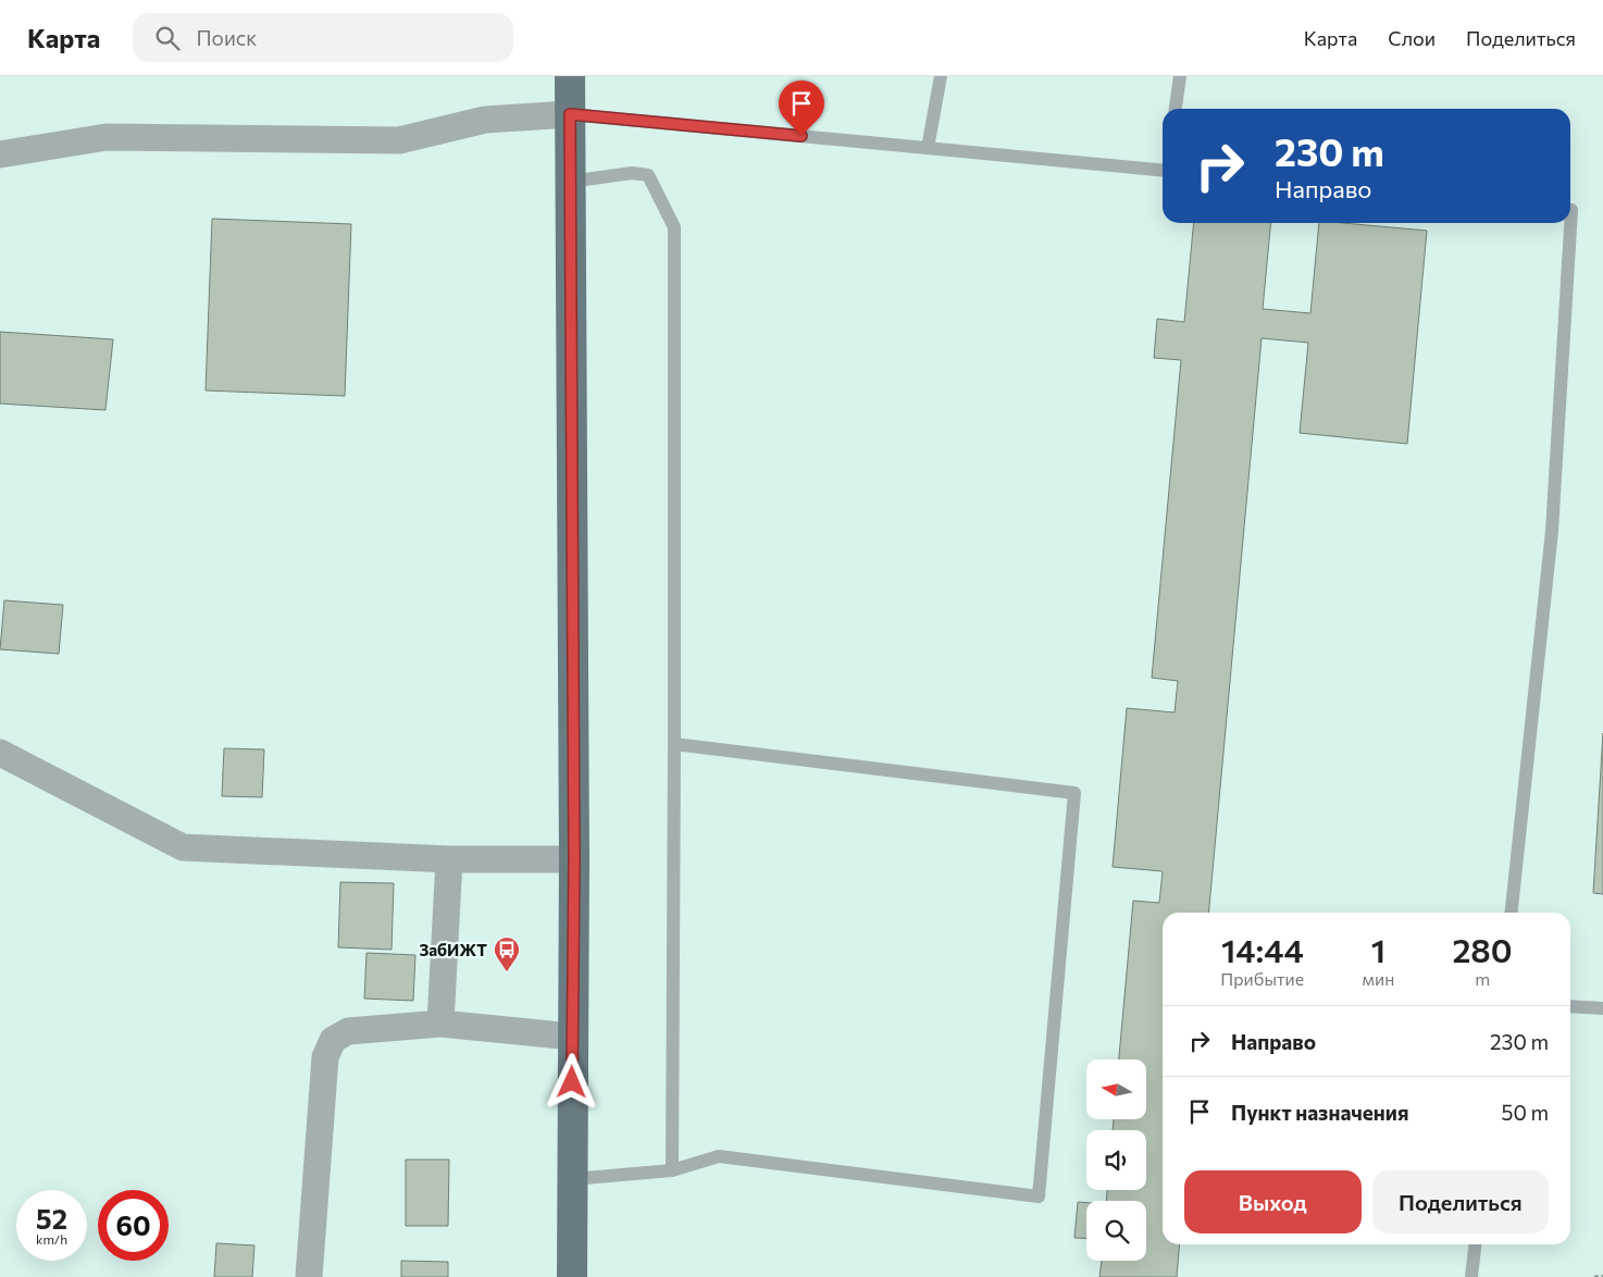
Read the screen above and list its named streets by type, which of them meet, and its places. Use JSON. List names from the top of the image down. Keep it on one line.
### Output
{"places":{"bus stop":["ЗабИЖТ"]},"north":"left","page":{"header":"Карта","search":"Поиск","nav":["Карта","Слои","Поделиться"],"turn":["230 m","Направо"],"eta":["14:44","Прибытие","1","мин","280","m"],"list":[{"name":"Направо","value":"230 m"},{"name":"Пункт назначения","value":"50 m"}],"buttons":["Выход","Поделиться"],"speed":"52 km/h","limit":"60"}}
